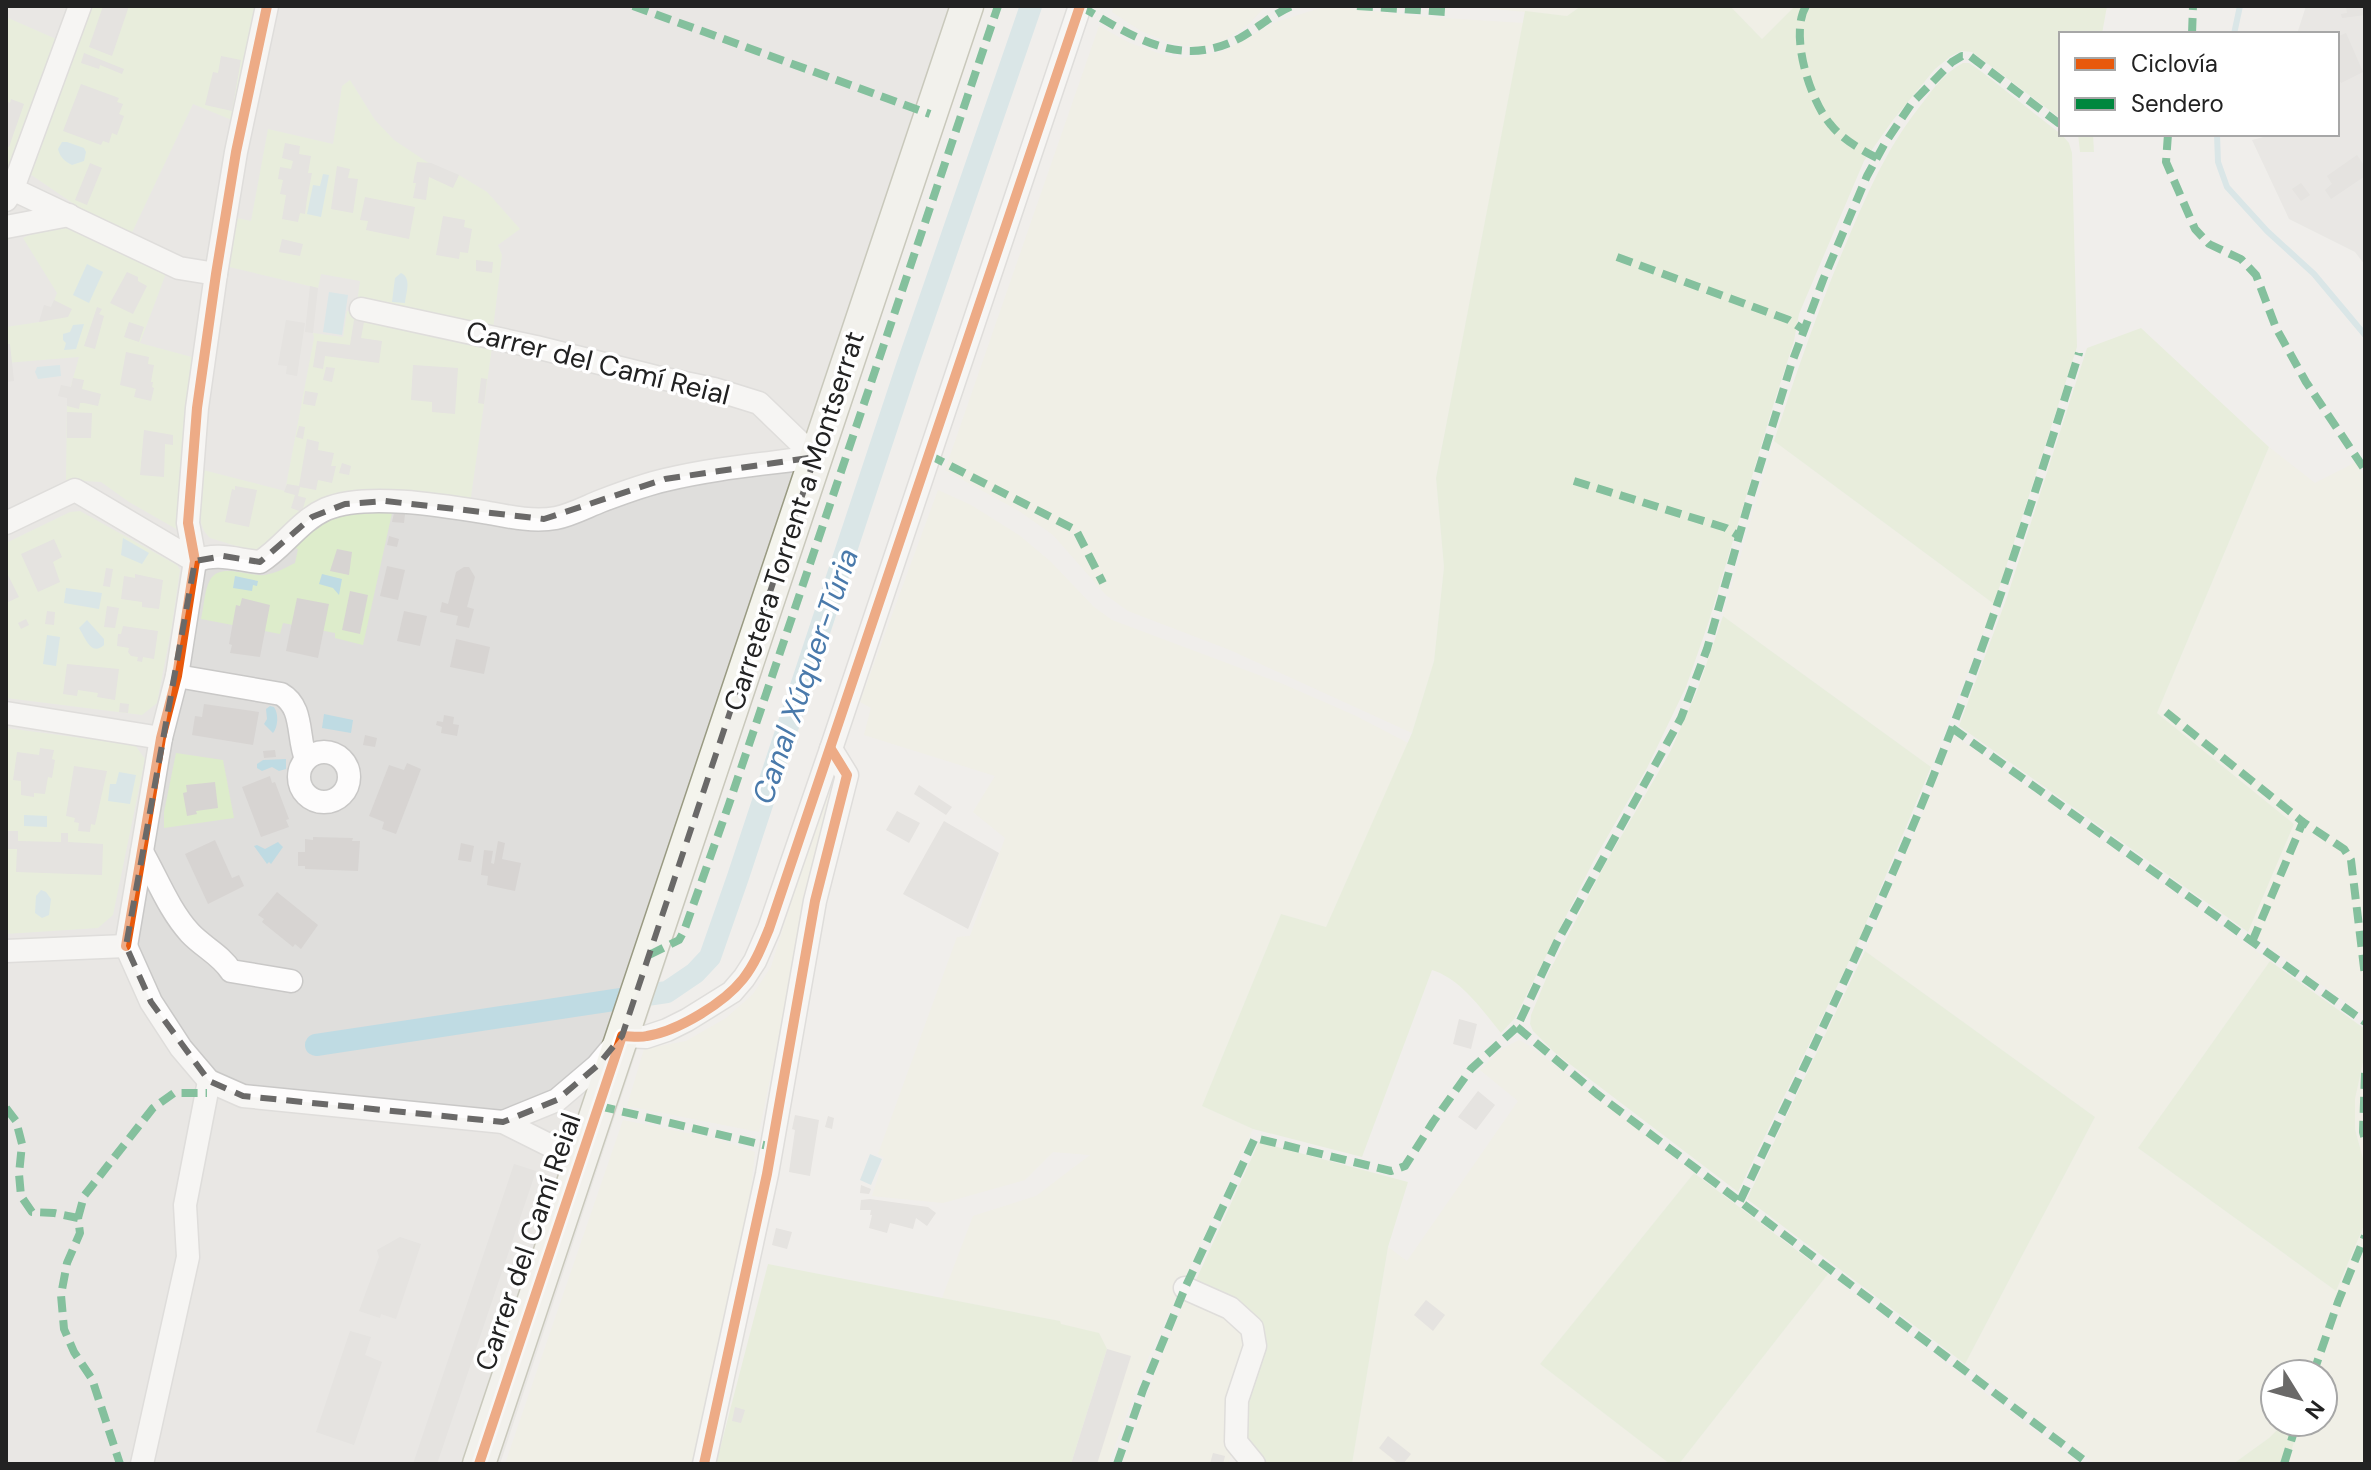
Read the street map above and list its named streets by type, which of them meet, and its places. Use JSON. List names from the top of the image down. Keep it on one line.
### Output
{"streets":{"main road":["Carrer del Camí Reial","Carretera Torrent a Montserrat"]},"crossings":[["Carrer del Camí Reial","Carretera Torrent a Montserrat"]],"water":["Canal Xúquer-Túria"],"legend":["Ciclovía","Sendero"],"north":"bottom right"}
